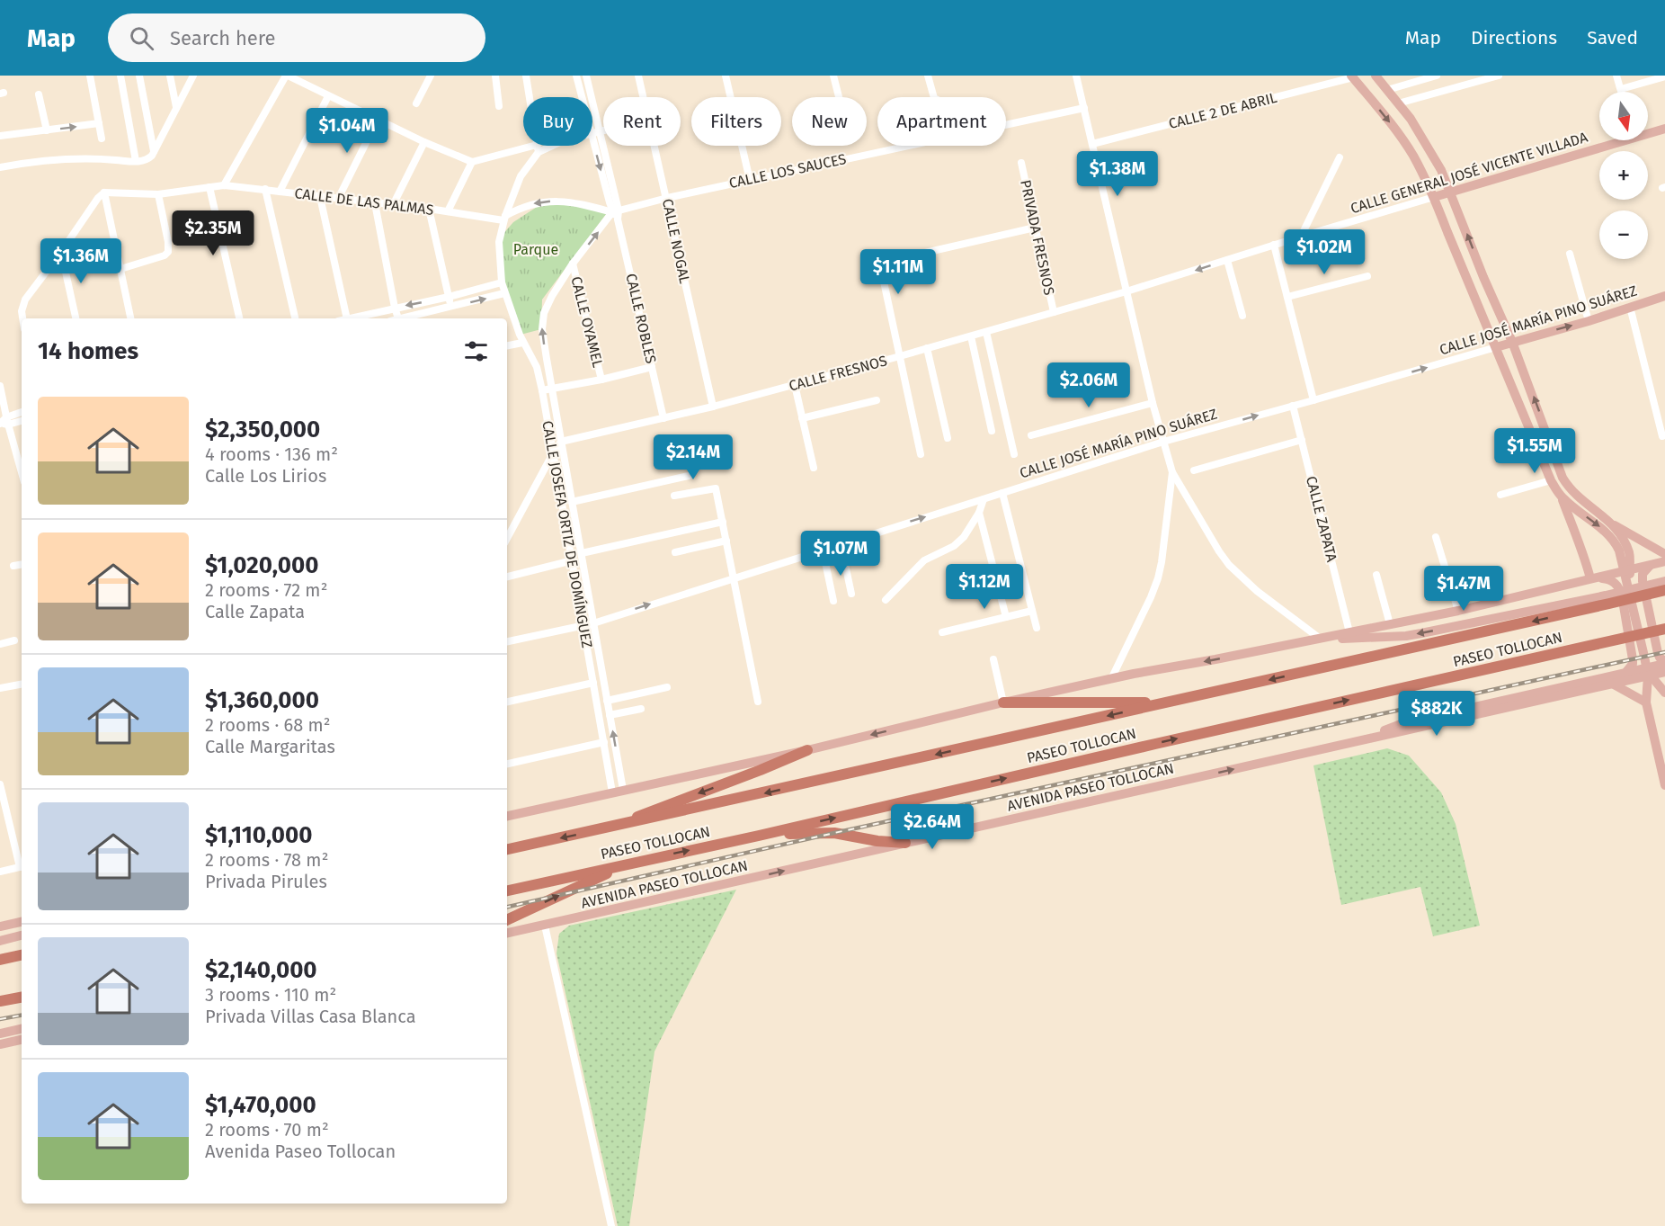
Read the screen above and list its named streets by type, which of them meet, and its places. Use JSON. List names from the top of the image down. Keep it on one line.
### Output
{"streets":{"highway":["PASEO TOLLOCAN"],"main road":["CALLE GENERAL JOSÉ VICENTE VILLADA","CALLE JOSÉ MARÍA PINO SUÁREZ","AVENIDA PASEO TOLLOCAN"],"street":["CALLE 2 DE ABRIL","CALLE LOS SAUCES","CALLE DE LAS PALMAS","PRIVADA FRESNOS","CALLE NOGAL","CALLE ROBLES","CALLE OYAMEL","CALLE FRESNOS","CALLE ZAPATA","CALLE JOSEFA ORTIZ DE DOMÍNGUEZ"]},"crossings":[["CALLE LOS SAUCES","CALLE NOGAL"],["CALLE LOS SAUCES","CALLE ROBLES"],["CALLE LOS SAUCES","CALLE JOSEFA ORTIZ DE DOMÍNGUEZ"],["CALLE GENERAL JOSÉ VICENTE VILLADA","CALLE FRESNOS"],["CALLE DE LAS PALMAS","CALLE JOSEFA ORTIZ DE DOMÍNGUEZ"],["PRIVADA FRESNOS","CALLE FRESNOS"],["CALLE NOGAL","CALLE FRESNOS"],["CALLE ROBLES","CALLE FRESNOS"],["CALLE ROBLES","CALLE JOSEFA ORTIZ DE DOMÍNGUEZ"],["CALLE JOSÉ MARÍA PINO SUÁREZ","CALLE ZAPATA"],["CALLE JOSÉ MARÍA PINO SUÁREZ","CALLE JOSEFA ORTIZ DE DOMÍNGUEZ"],["CALLE OYAMEL","CALLE JOSEFA ORTIZ DE DOMÍNGUEZ"],["CALLE FRESNOS","CALLE JOSEFA ORTIZ DE DOMÍNGUEZ"]],"one_way":["CALLE JOSÉ MARÍA PINO SUÁREZ","AVENIDA PASEO TOLLOCAN"],"parks":["Parque"],"north":"bottom","page":{"header":"Map","search":"Search here","nav":["Map","Directions","Saved"],"map_buttons":["+","−"],"chip":["Buy","Rent","Filters","New","Apartment"],"price":["$1.04M","$1.38M","$2.35M","$1.02M","$1.36M","$1.11M","$2.06M","$1.55M","$2.14M","$1.07M","$1.12M","$1.47M","$882K","$2.64M"],"heading":"14 homes","list":[{"name":"$2,350,000","note":"4 rooms · 136 m² · Calle Los Lirios"},{"name":"$1,020,000","note":"2 rooms · 72 m² · Calle Zapata"},{"name":"$1,360,000","note":"2 rooms · 68 m² · Calle Margaritas"},{"name":"$1,110,000","note":"2 rooms · 78 m² · Privada Pirules"},{"name":"$2,140,000","note":"3 rooms · 110 m² · Privada Villas Casa Blanca"},{"name":"$1,470,000","note":"2 rooms · 70 m² · Avenida Paseo Tollocan"}]}}
